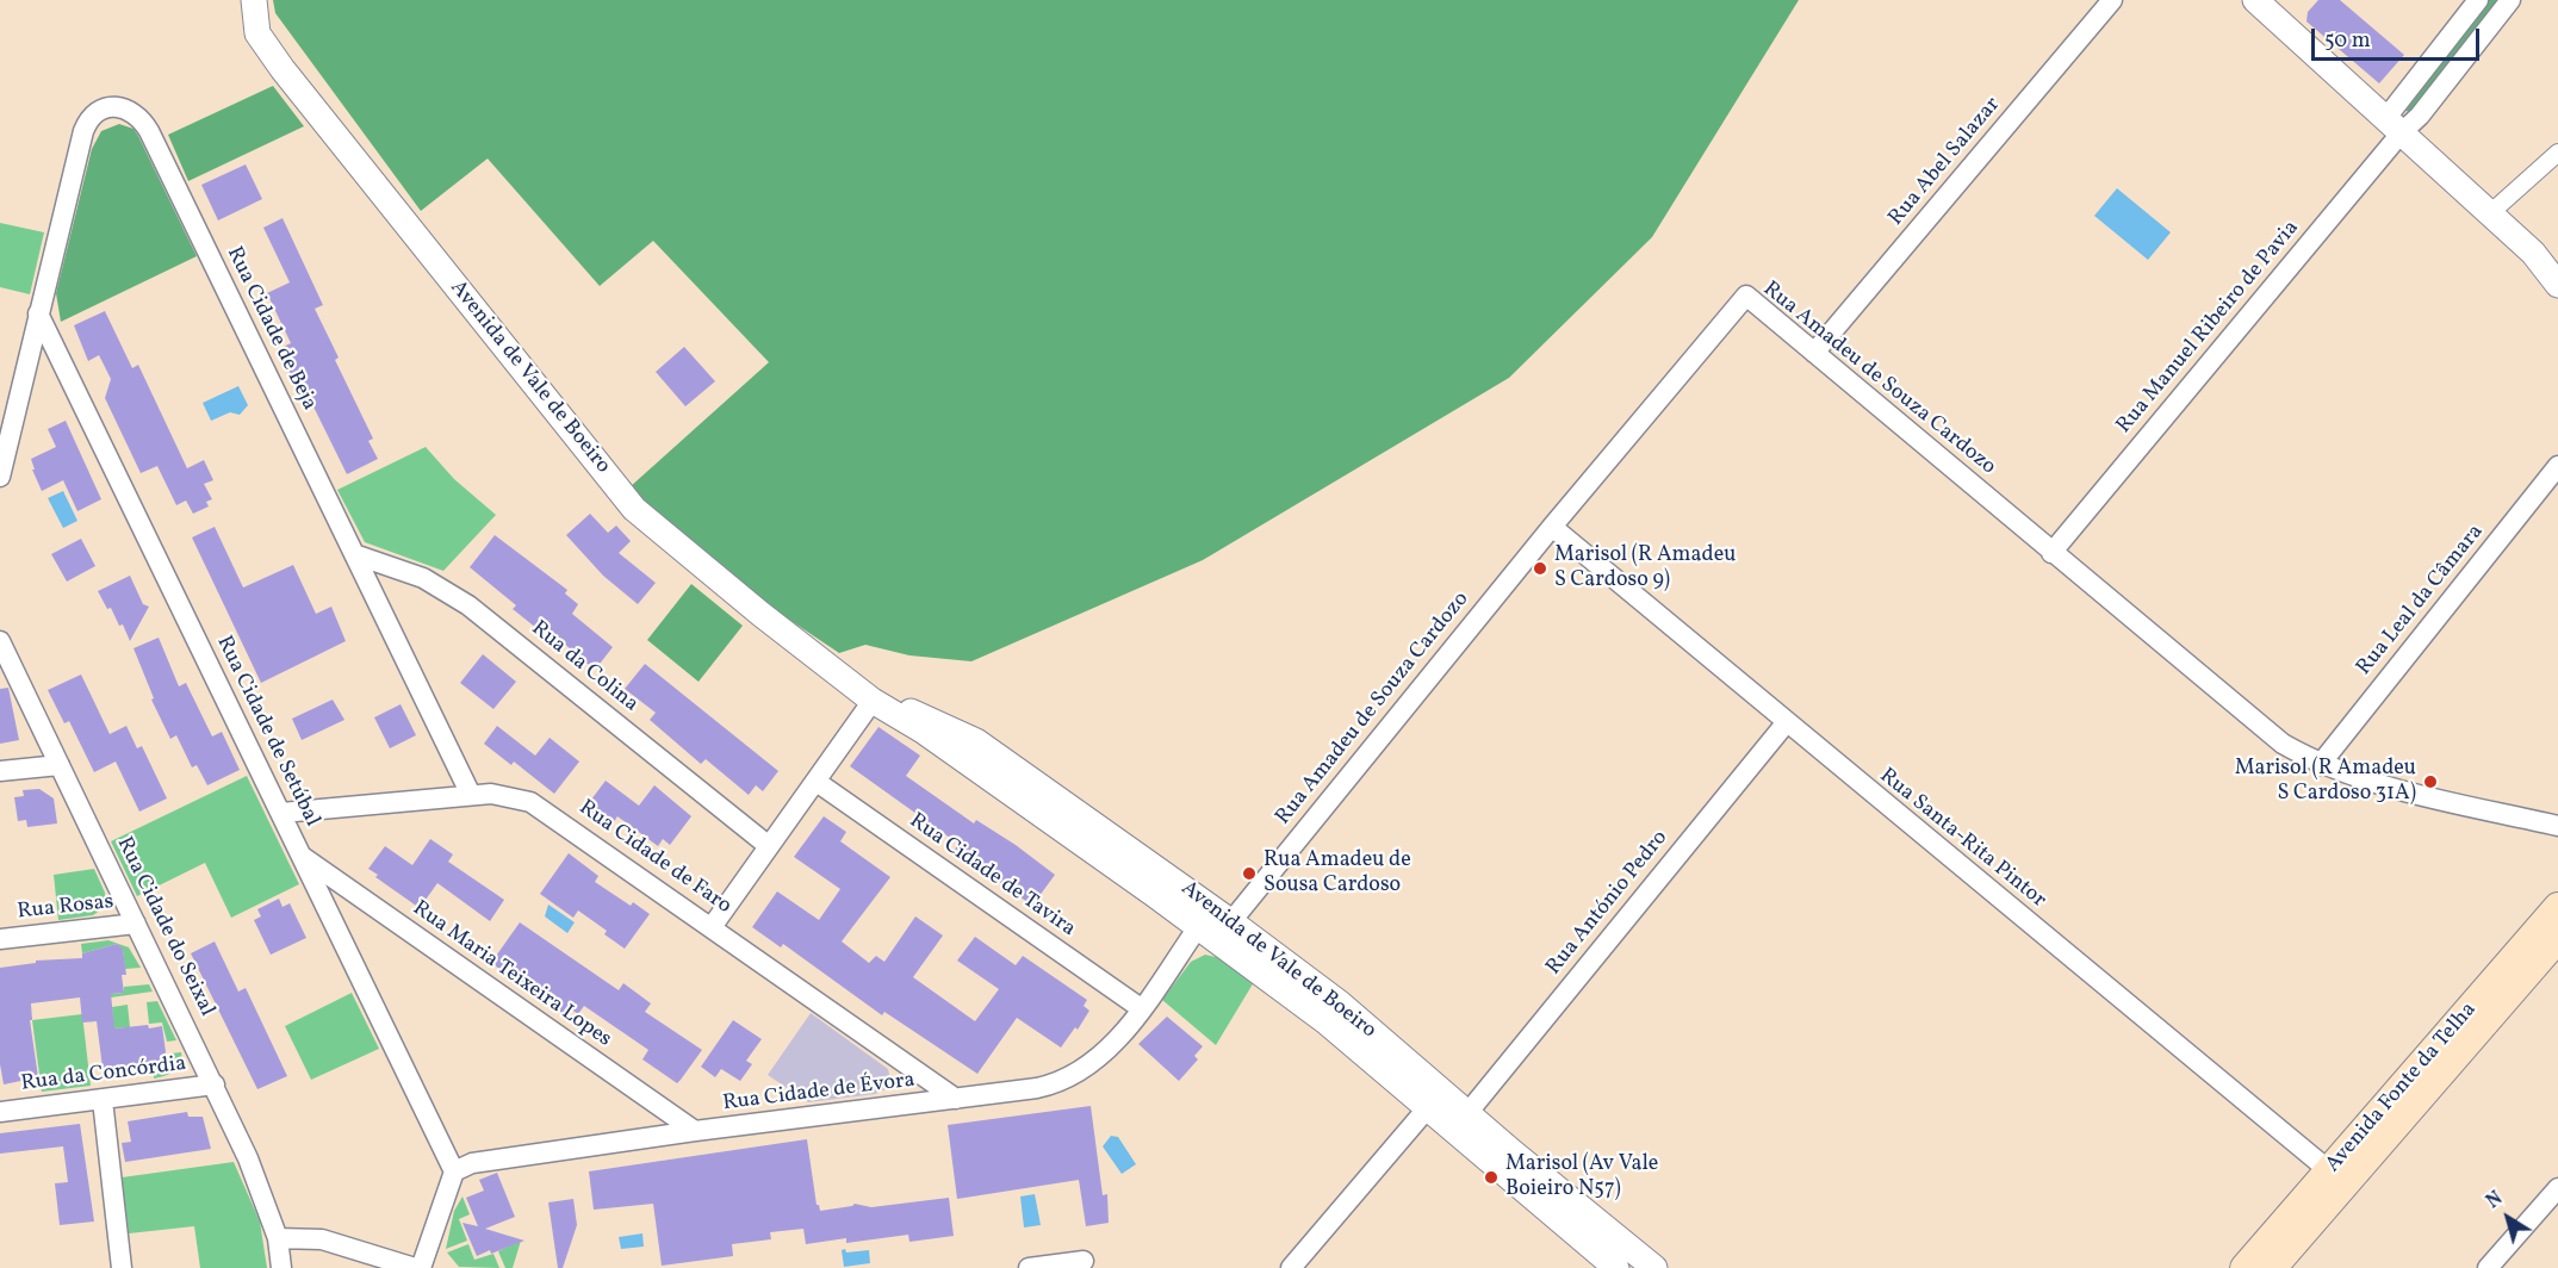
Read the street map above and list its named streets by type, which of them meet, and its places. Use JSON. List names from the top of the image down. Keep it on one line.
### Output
{"streets":{"main road":["Avenida Fonte da Telha"],"street":["Rua Abel Salazar","Rua Manuel Ribeiro de Pavia","Rua Cidade de Beja","Avenida de Vale de Boeiro","Rua Amadeu de Souza Cardozo","Rua Leal da Câmara","Rua da Colina","Rua Cidade de Setúbal","Rua Santa-Rita Pintor","Rua Cidade de Faro","Rua Cidade de Tavira","Rua António Pedro","Rua Rosas","Rua Cidade do Seixal","Rua Maria Teixeira Lopes","Rua da Concórdia","Rua Cidade de Évora"]},"crossings":[["Rua Abel Salazar","Rua Amadeu de Souza Cardozo"],["Rua Manuel Ribeiro de Pavia","Rua Amadeu de Souza Cardozo"],["Rua Cidade de Beja","Rua da Colina"],["Rua Cidade de Beja","Rua Cidade de Setúbal"],["Rua Cidade de Beja","Rua Cidade de Faro"],["Avenida de Vale de Boeiro","Rua Amadeu de Souza Cardozo"],["Avenida de Vale de Boeiro","Rua António Pedro"],["Avenida de Vale de Boeiro","Rua Cidade de Évora"],["Rua Amadeu de Souza Cardozo","Rua Leal da Câmara"],["Rua Amadeu de Souza Cardozo","Rua Santa-Rita Pintor"],["Rua Amadeu de Souza Cardozo","Rua Cidade de Évora"],["Rua Cidade de Setúbal","Rua Cidade de Faro"],["Rua Cidade de Setúbal","Rua Maria Teixeira Lopes"],["Rua Cidade de Setúbal","Rua Cidade de Évora"],["Rua Santa-Rita Pintor","Rua António Pedro"],["Rua Santa-Rita Pintor","Avenida Fonte da Telha"],["Rua Cidade de Faro","Rua Cidade de Évora"],["Rua Cidade de Tavira","Rua Cidade de Évora"],["Rua Rosas","Rua Cidade do Seixal"],["Rua Cidade do Seixal","Rua da Concórdia"],["Rua Maria Teixeira Lopes","Rua Cidade de Évora"]],"places":["Marisol (R Amadeu S Cardoso 9)","Marisol (R Amadeu S Cardoso 31A)","Rua Amadeu de Sousa Cardoso","Marisol (Av Vale Boieiro N57)"],"scale_bar":"50 m","north":"top left"}
